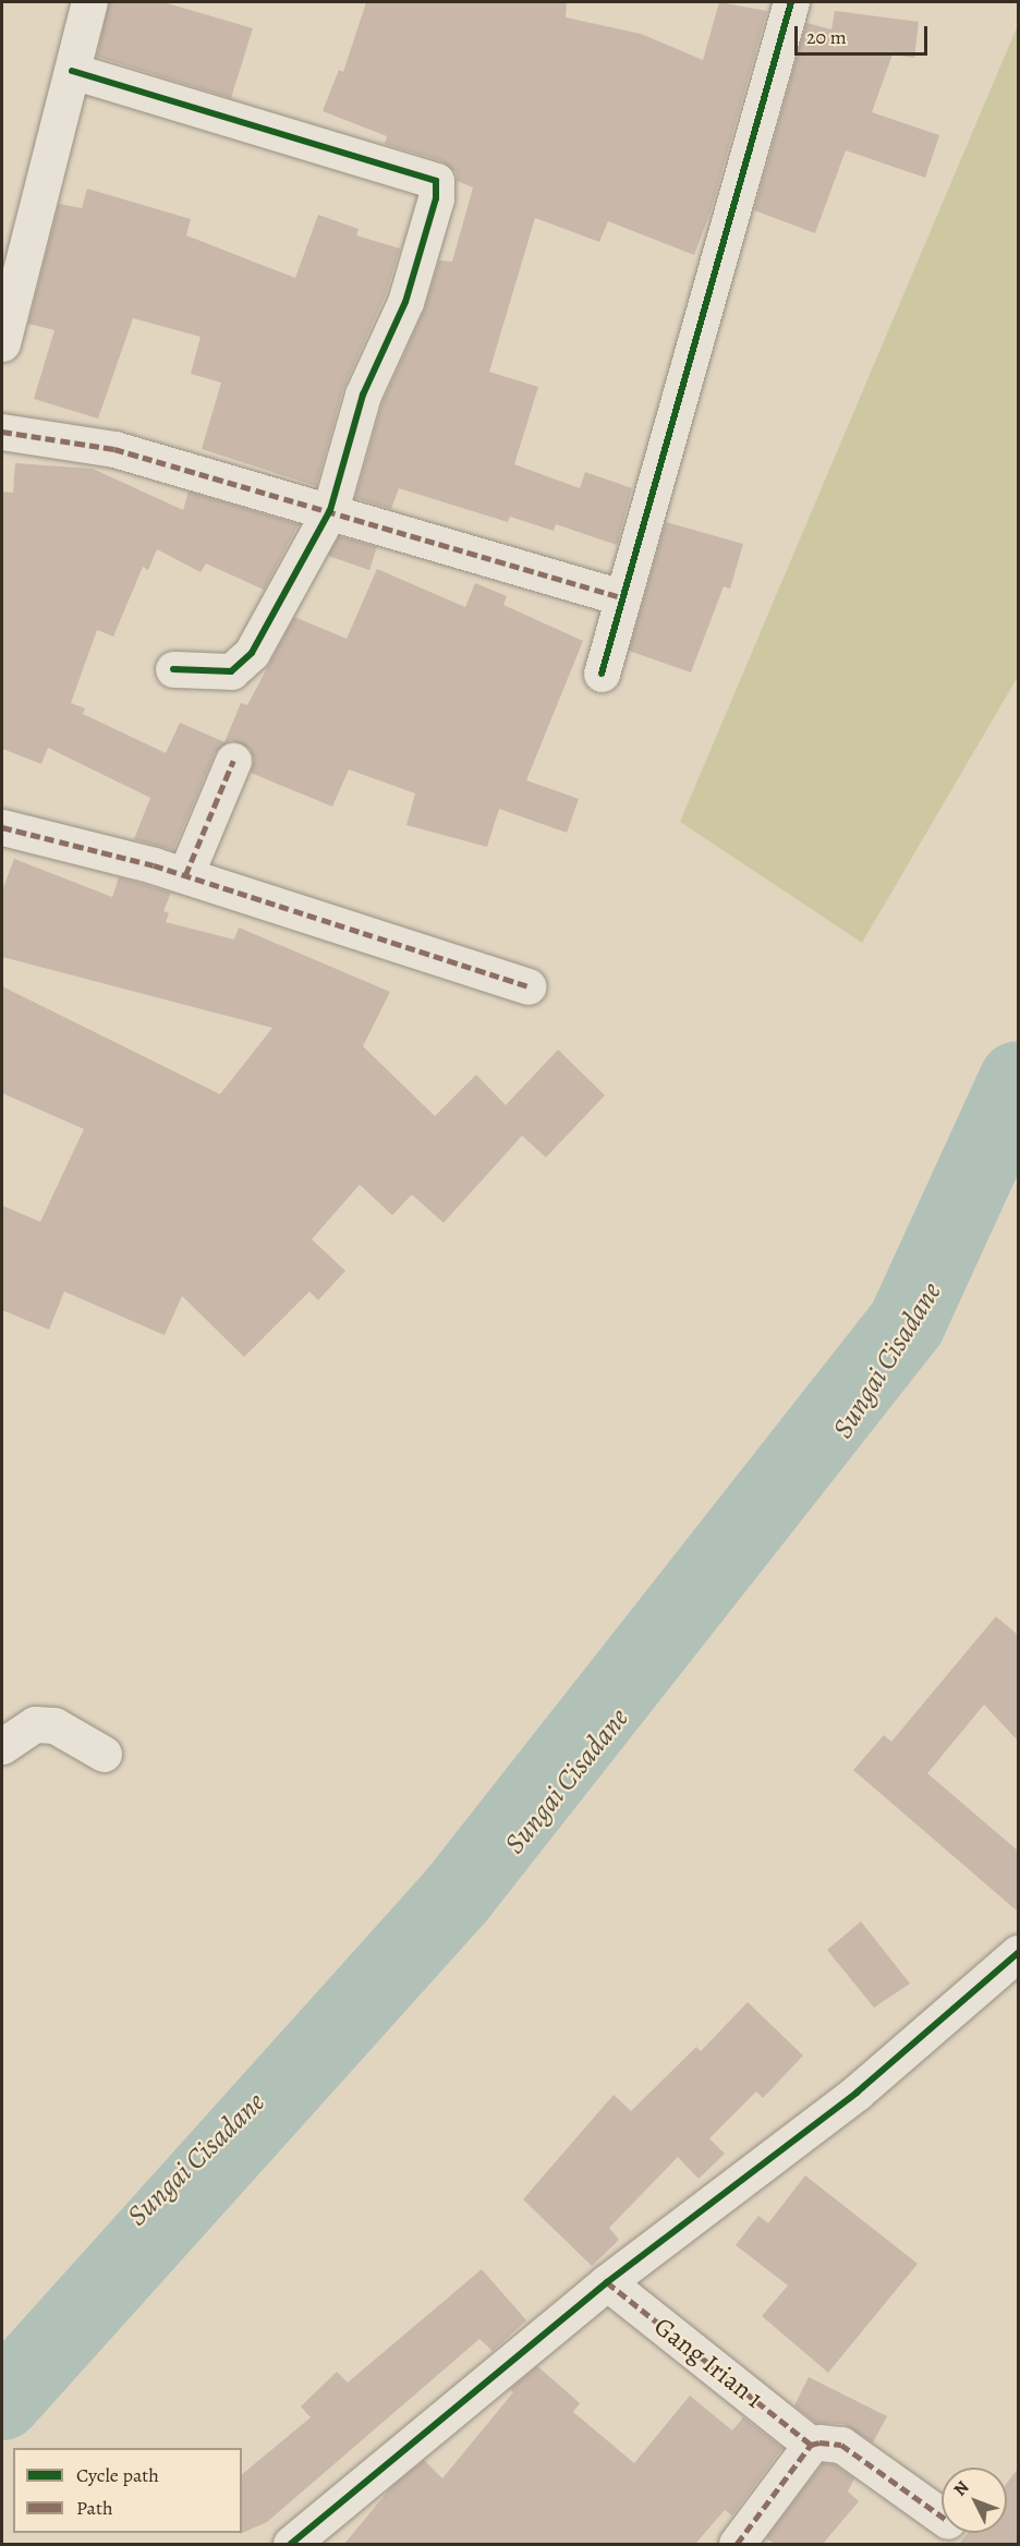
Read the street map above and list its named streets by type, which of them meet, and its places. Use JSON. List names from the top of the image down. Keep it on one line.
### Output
{"streets":{"street":["Gang Irian 1"]},"water":["Sungai Cisadane"],"legend":["Cycle path","Path"],"scale_bar":"20 m","north":"top left"}
